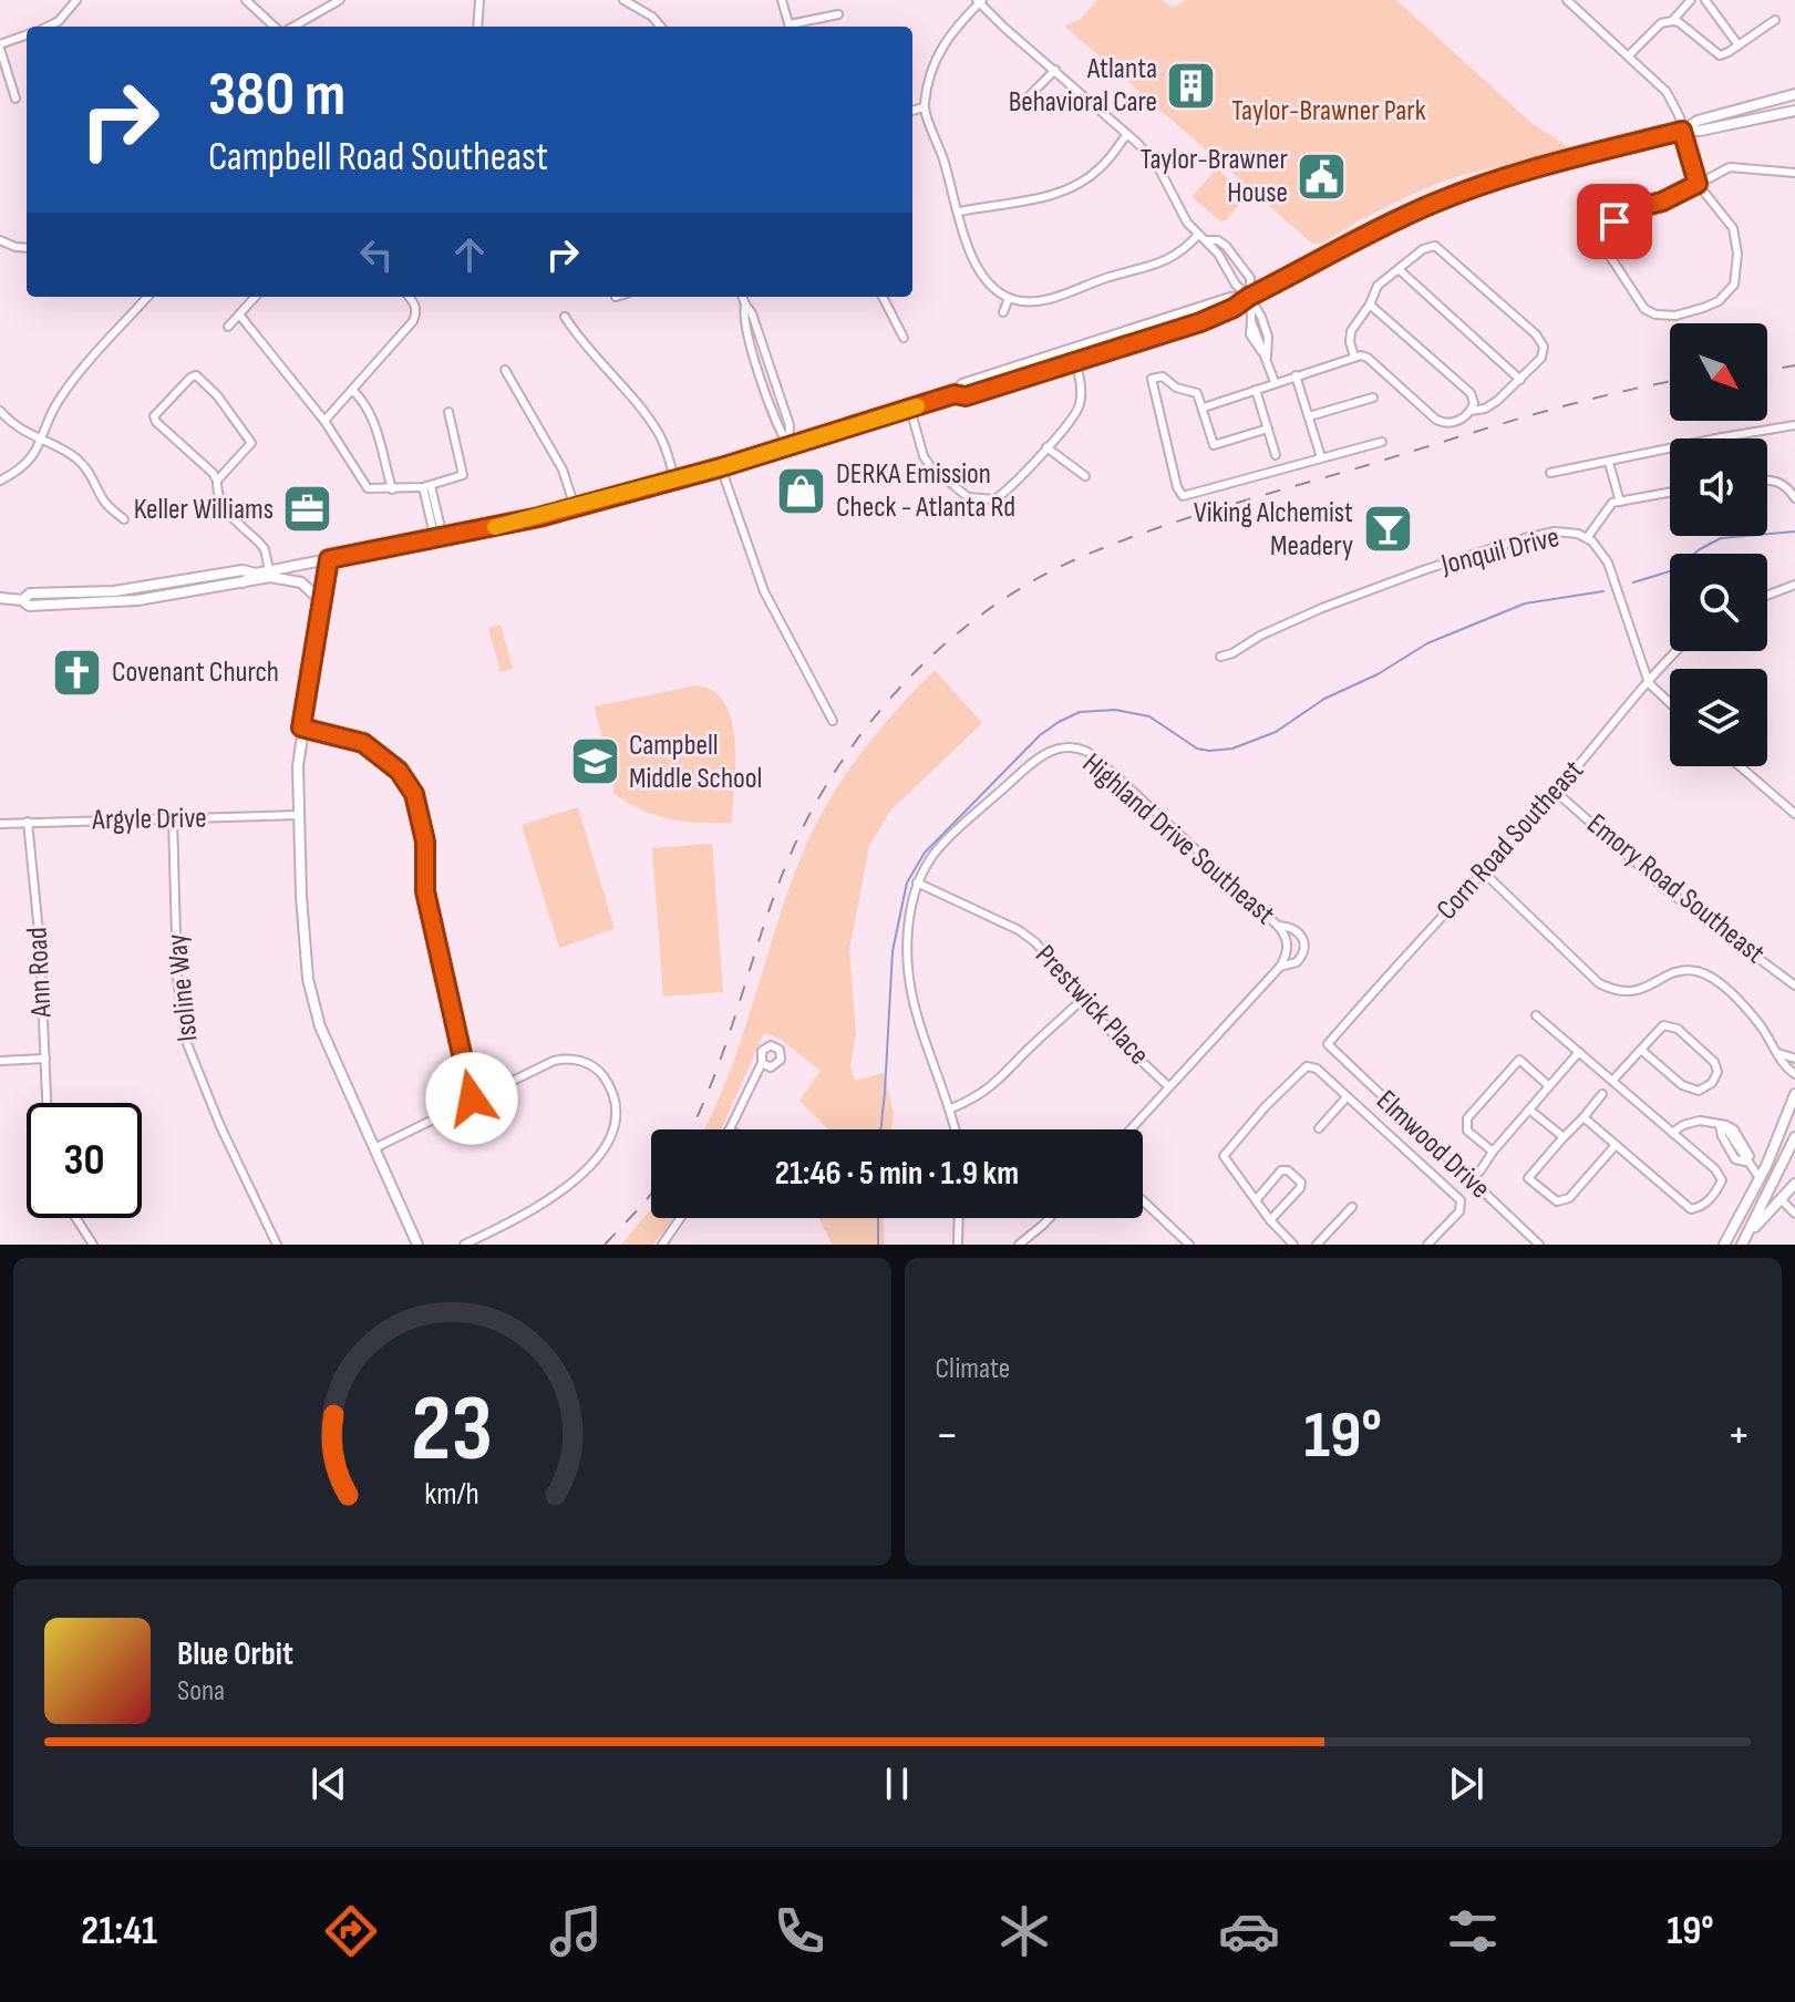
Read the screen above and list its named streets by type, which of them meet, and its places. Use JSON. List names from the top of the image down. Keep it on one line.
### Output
{"streets":{"street":["Jonquil Drive","Argyle Drive","Highland Drive Southeast","Corn Road Southeast","Emory Road Southeast","Ann Road","Isoline Way","Prestwick Place","Elmwood Drive"]},"crossings":[["Jonquil Drive","Corn Road Southeast"],["Argyle Drive","Ann Road"],["Argyle Drive","Isoline Way"],["Highland Drive Southeast","Prestwick Place"],["Corn Road Southeast","Emory Road Southeast"],["Corn Road Southeast","Elmwood Drive"]],"parks":["Taylor-Brawner Park"],"places":{"building":["Atlanta Behavioral Care"],"public building":["Taylor-Brawner House"],"shop":["DERKA Emission Check - Atlanta Rd"],"office":["Keller Williams"],"bar":["Viking Alchemist Meadery"],"church":["Covenant Church"],"school or university":["Campbell Middle School"]},"north":"bottom right","page":{"turn":["380 m","Campbell Road Southeast"],"limit":"30","trip":"21:46 · 5 min · 1.9 km","tile":"Climate","heat":["−","19°","+"],"song":["Blue Orbit","Sona"],"tabs":["21:41","19°"],"gauge":["23","km/h"]}}
